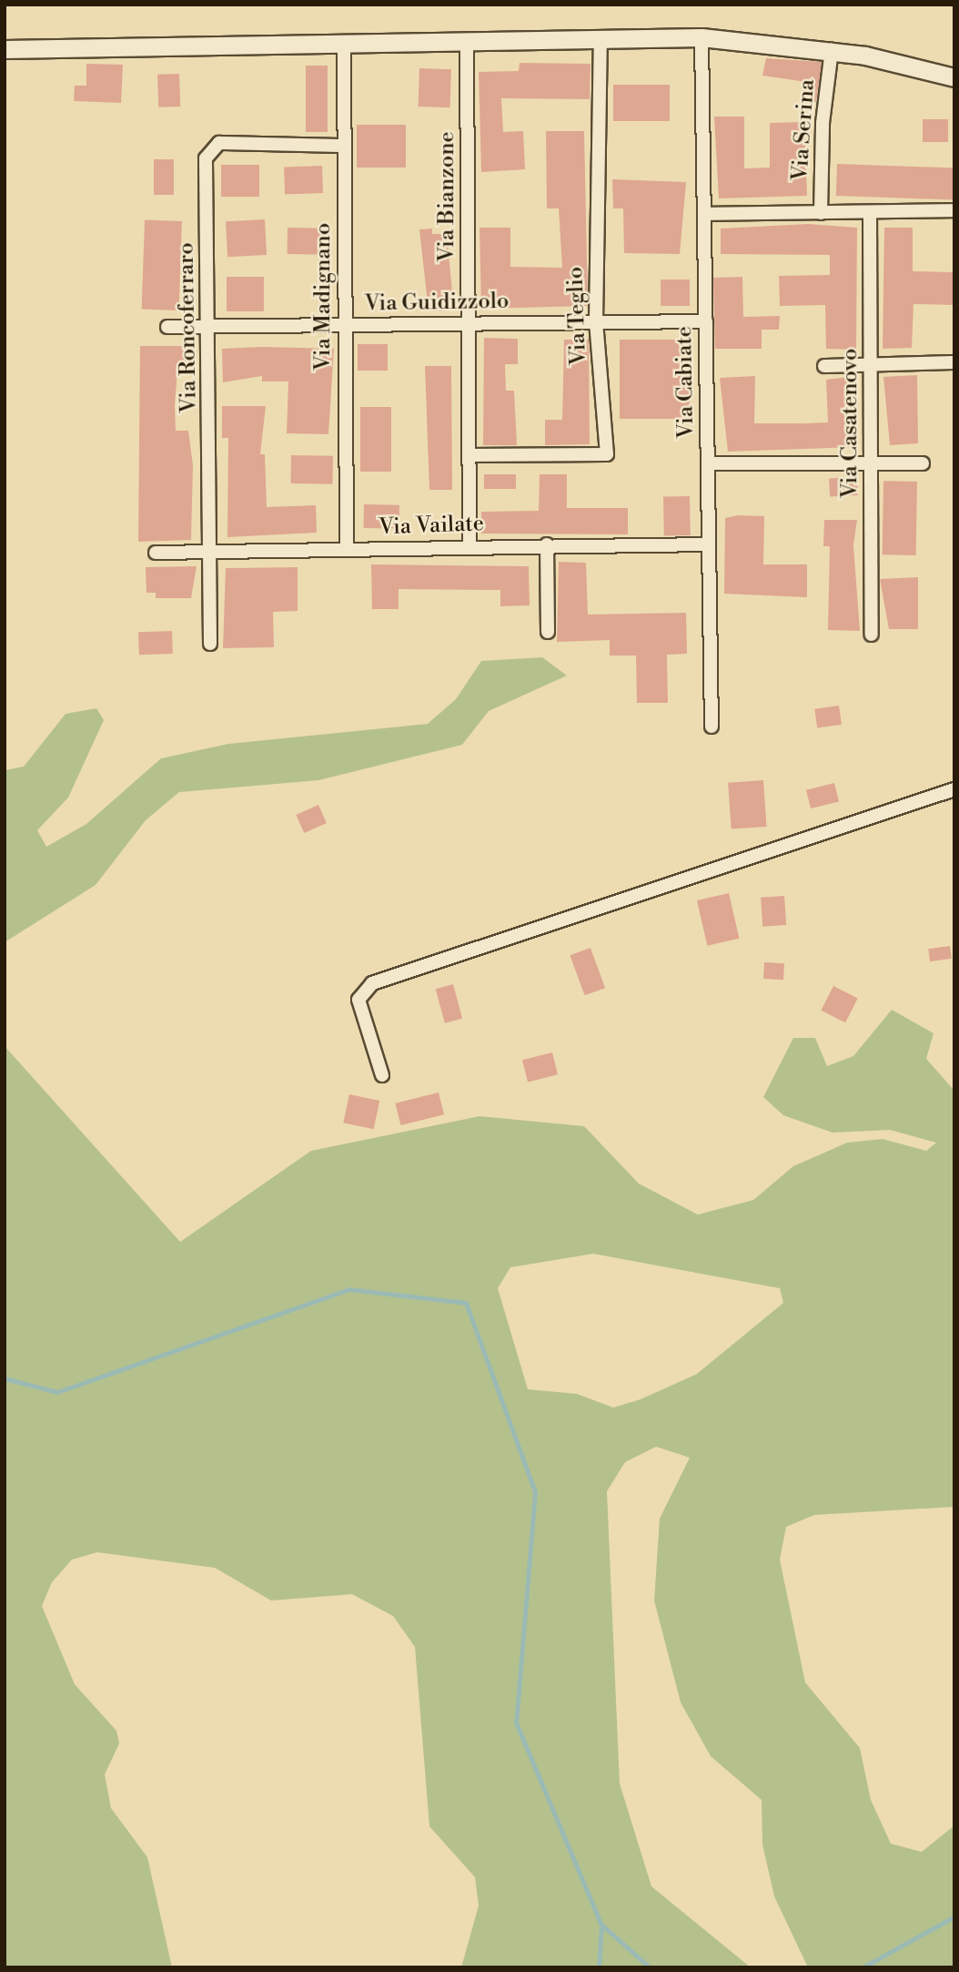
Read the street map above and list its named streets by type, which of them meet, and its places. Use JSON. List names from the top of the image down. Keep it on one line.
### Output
{"streets":{"street":["Via Serina","Via Bianzone","Via Madignano","Via Guidizzolo","Via Teglio","Via Roncoferraro","Via Cabiate","Via Casatenovo","Via Vailate"]},"crossings":[["Via Bianzone","Via Guidizzolo"],["Via Bianzone","Via Teglio"],["Via Bianzone","Via Vailate"],["Via Madignano","Via Guidizzolo"],["Via Madignano","Via Roncoferraro"],["Via Madignano","Via Vailate"],["Via Guidizzolo","Via Teglio"],["Via Guidizzolo","Via Roncoferraro"],["Via Guidizzolo","Via Cabiate"],["Via Roncoferraro","Via Vailate"],["Via Cabiate","Via Vailate"]]}
